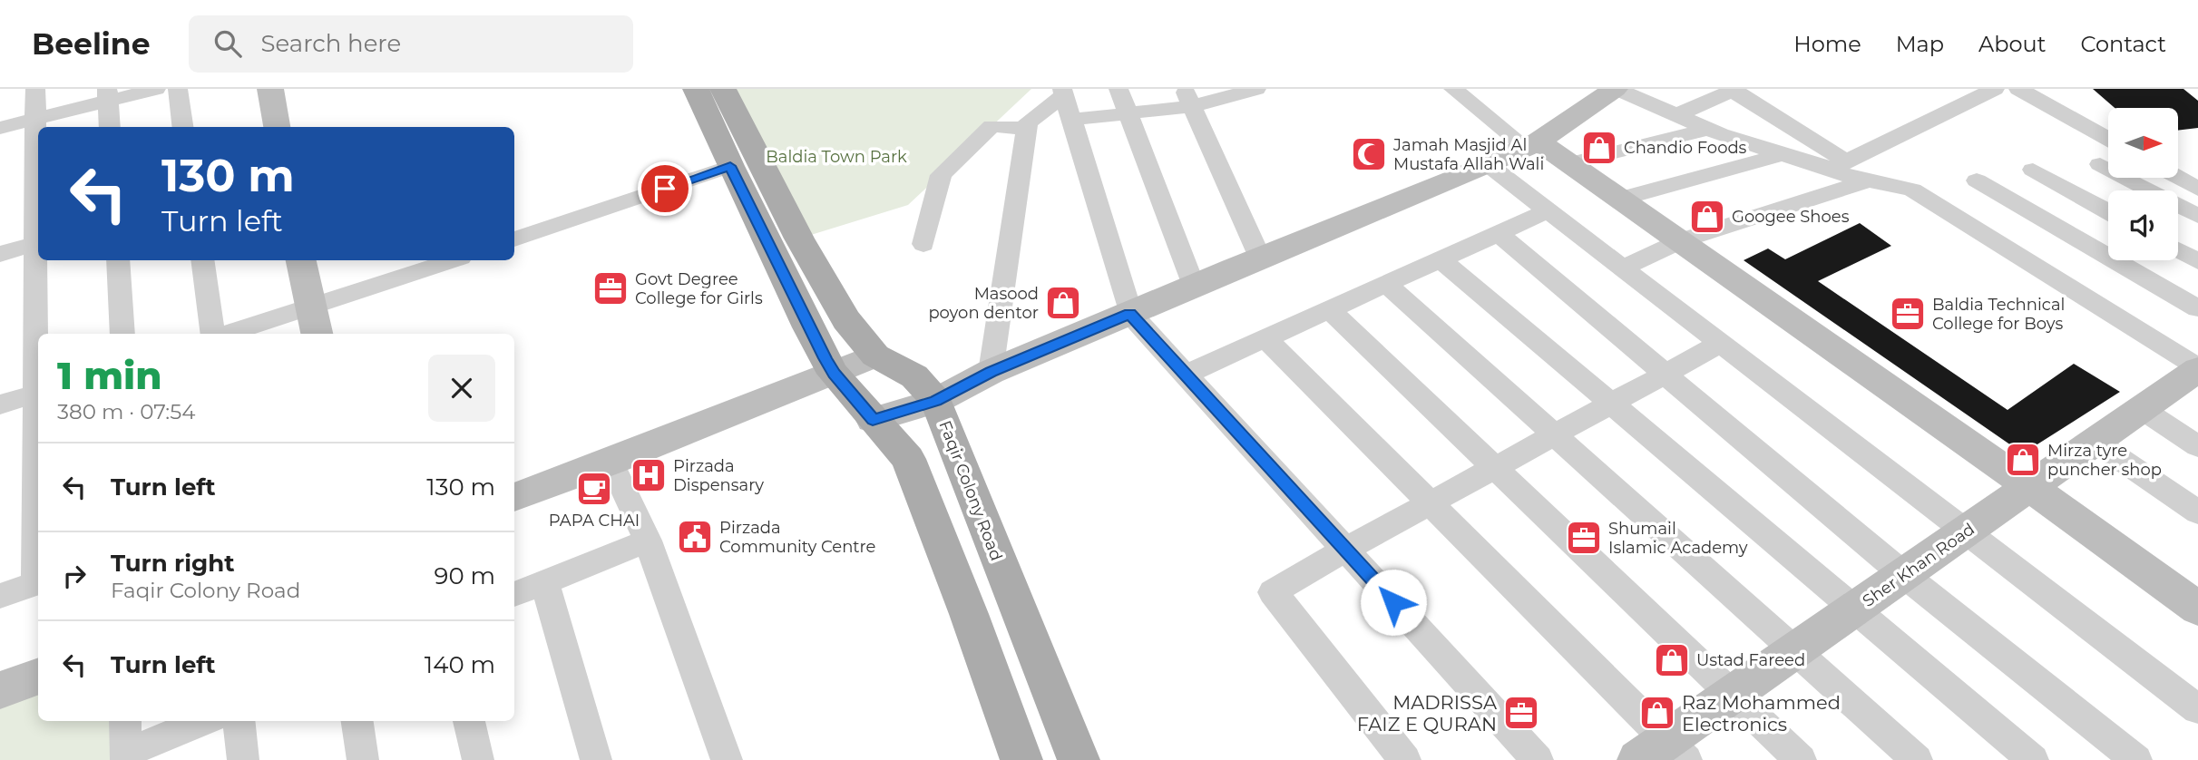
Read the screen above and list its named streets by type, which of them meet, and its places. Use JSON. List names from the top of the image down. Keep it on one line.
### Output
{"streets":{"main road":["Faqir Colony Road"],"street":["Sher Khan Road"]},"parks":["Baldia Town Park"],"places":{"shop":["Chandio Foods","Googee Shoes","Masood poyon dentor","Mirza tyre puncher shop","Ustad Fareed","Raz Mohammed Electronics"],"mosque":["Jamah Masjid Al Mustafa Allah Wali"],"office":["Govt Degree College for Girls","Baldia Technical College for Boys","Shumail Islamic Academy","MADRISSA FAIZ E QURAN"],"hospital":["Pirzada Dispensary"],"cafe":["PAPA CHAI"],"public building":["Pirzada Community Centre"]},"north":"right","page":{"header":"Beeline","search":"Search here","nav":["Home","Map","About","Contact"],"turn":["130 m","Turn left"],"heading":["1 min","380 m · 07:54"],"list":[{"name":"Turn left","value":"130 m"},{"name":"Turn right","note":"Faqir Colony Road","value":"90 m"},{"name":"Turn left","value":"140 m"}]}}
